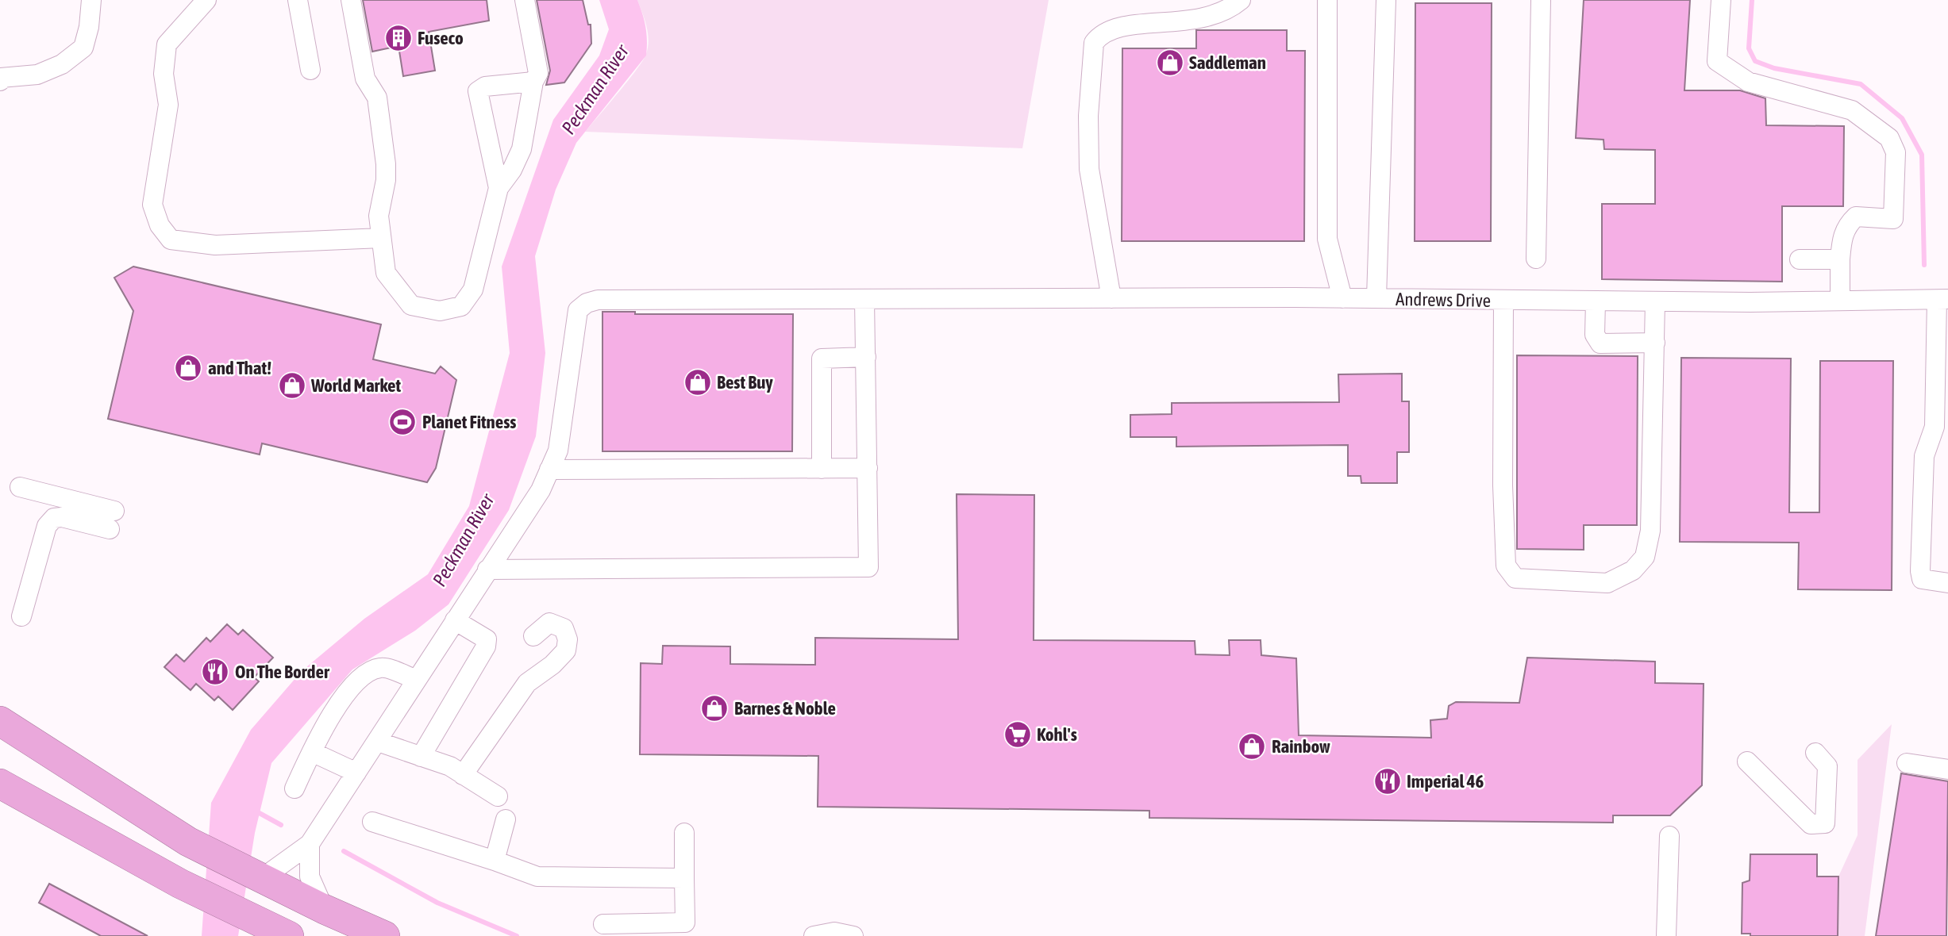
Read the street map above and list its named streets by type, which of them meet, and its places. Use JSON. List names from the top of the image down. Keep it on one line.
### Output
{"streets":{"street":["Andrews Drive"]},"water":["Peckman River"],"places":{"building":["Fuseco"],"shop":["Saddleman","and That!","Best Buy","World Market","Barnes & Noble","Rainbow"],"sports":["Planet Fitness"],"restaurant":["On The Border","Imperial 46"],"supermarket":["Kohl's"]}}
